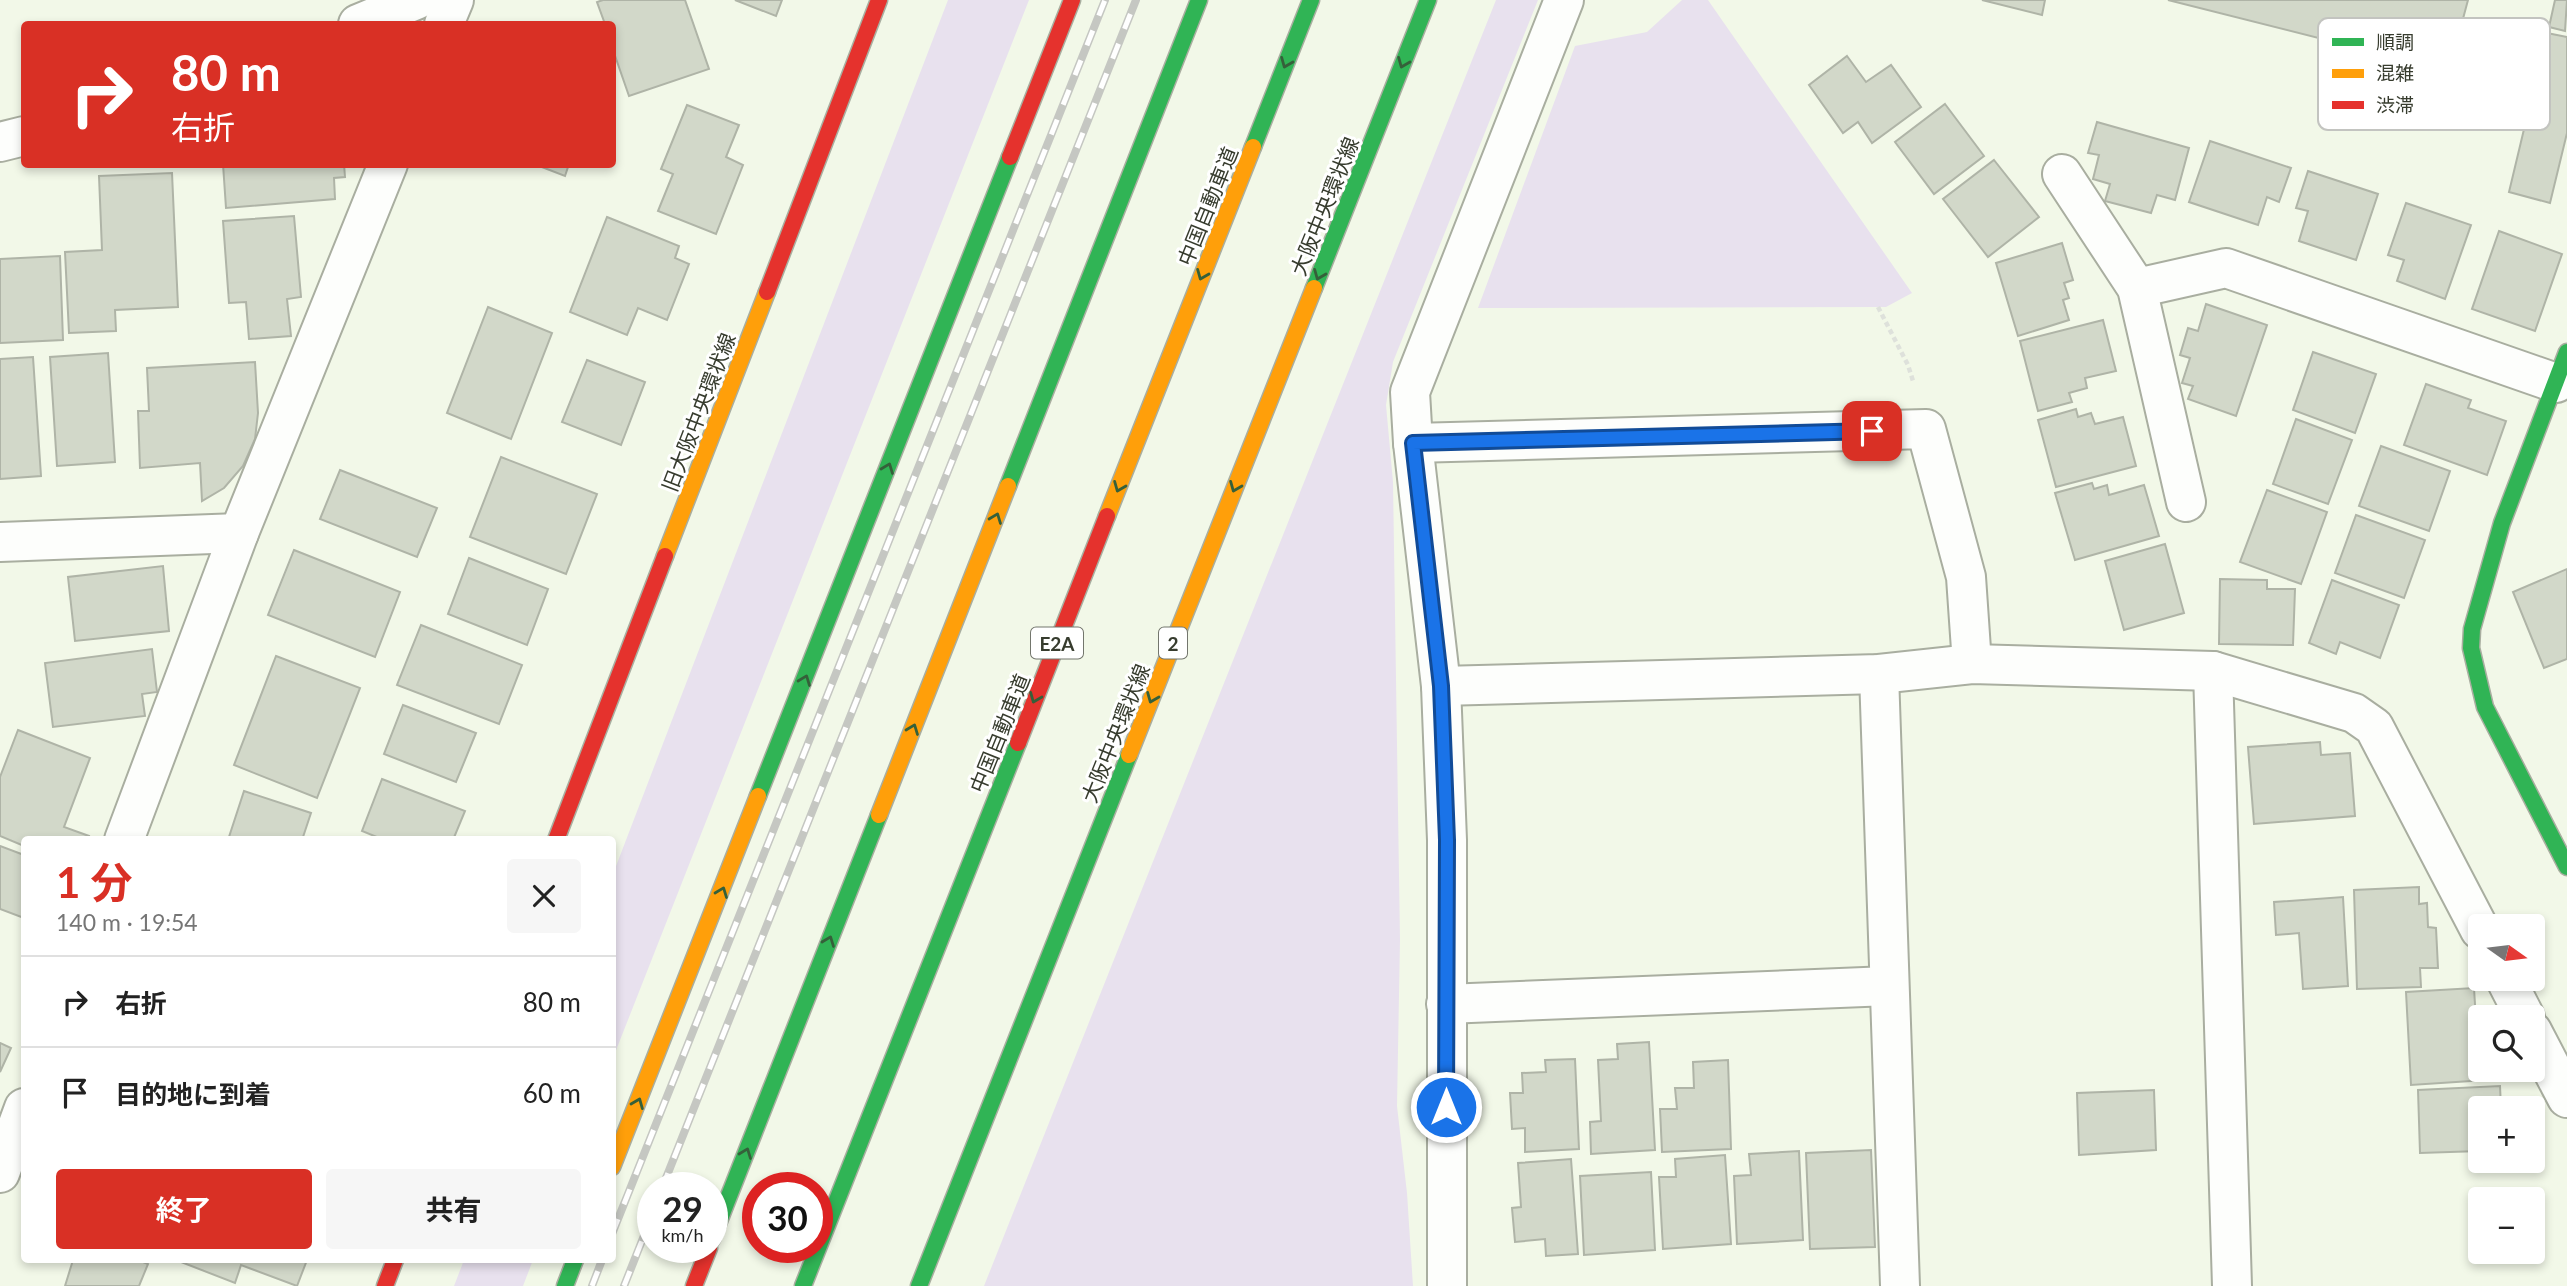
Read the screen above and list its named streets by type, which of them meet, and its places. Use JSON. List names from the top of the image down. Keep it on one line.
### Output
{"streets":{"main road":["中国自動車道","大阪中央環状線","旧大阪中央環状線","E2A","2"]},"one_way":["大阪中央環状線"],"legend":["順調","混雑","渋滞"],"north":"right","page":{"turn":["80 m","右折"],"heading":["1 分","140 m · 19:54"],"map_buttons":["+","−"],"list":[{"name":"右折","value":"80 m"},{"name":"目的地に到着","value":"60 m"}],"buttons":["終了","共有"],"speed":"29 km/h","limit":"30"}}
